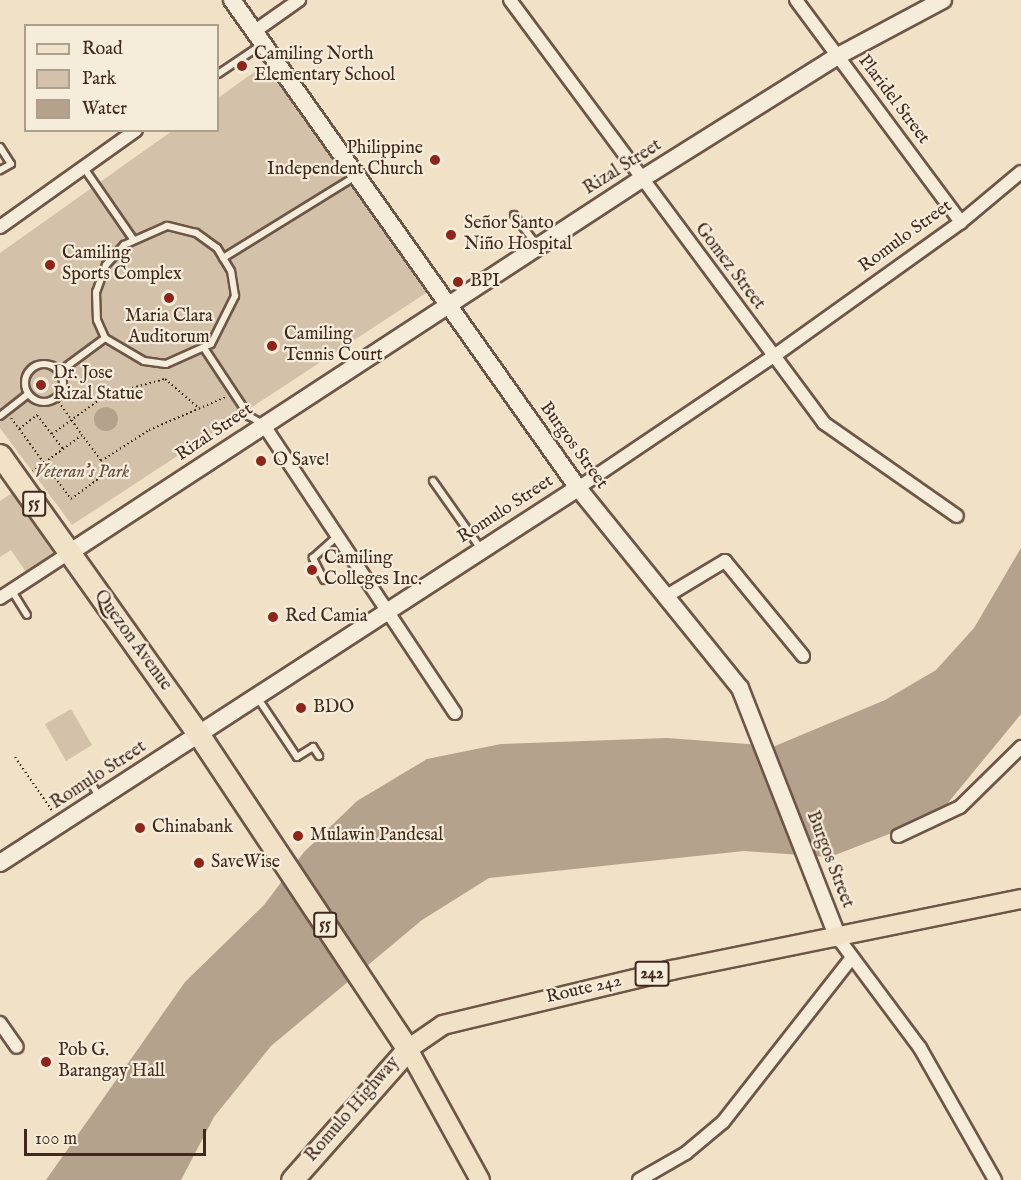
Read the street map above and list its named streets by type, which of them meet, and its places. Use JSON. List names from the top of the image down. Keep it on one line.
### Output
{"streets":{"highway":["55","Quezon Avenue","Romulo Highway"],"main road":["242","Route 242"],"street":["Plaridel Street","Rizal Street","Romulo Street","Gomez Street","Burgos Street"]},"crossings":[["Plaridel Street","Rizal Street"],["Plaridel Street","Romulo Street"],["Rizal Street","Gomez Street"],["Rizal Street","Burgos Street"],["Rizal Street","Quezon Avenue"],["Romulo Street","Gomez Street"],["Romulo Street","Burgos Street"],["Romulo Street","Quezon Avenue"],["Burgos Street","Route 242"],["Quezon Avenue","Romulo Highway"],["Route 242","Romulo Highway"]],"parks":["Veteran's Park"],"places":["Camiling North Elementary School","Philippine Independent Church","Señor Santo Niño Hospital","Camiling Sports Complex","BPI","Maria Clara Auditorum","Camiling Tennis Court","Dr. Jose Rizal Statue","O Save!","Camiling Colleges Inc.","Red Camia","BDO","Chinabank","Mulawin Pandesal","SaveWise","Pob G. Barangay Hall"],"legend":["Road","Park","Water"],"scale_bar":"100 m"}
